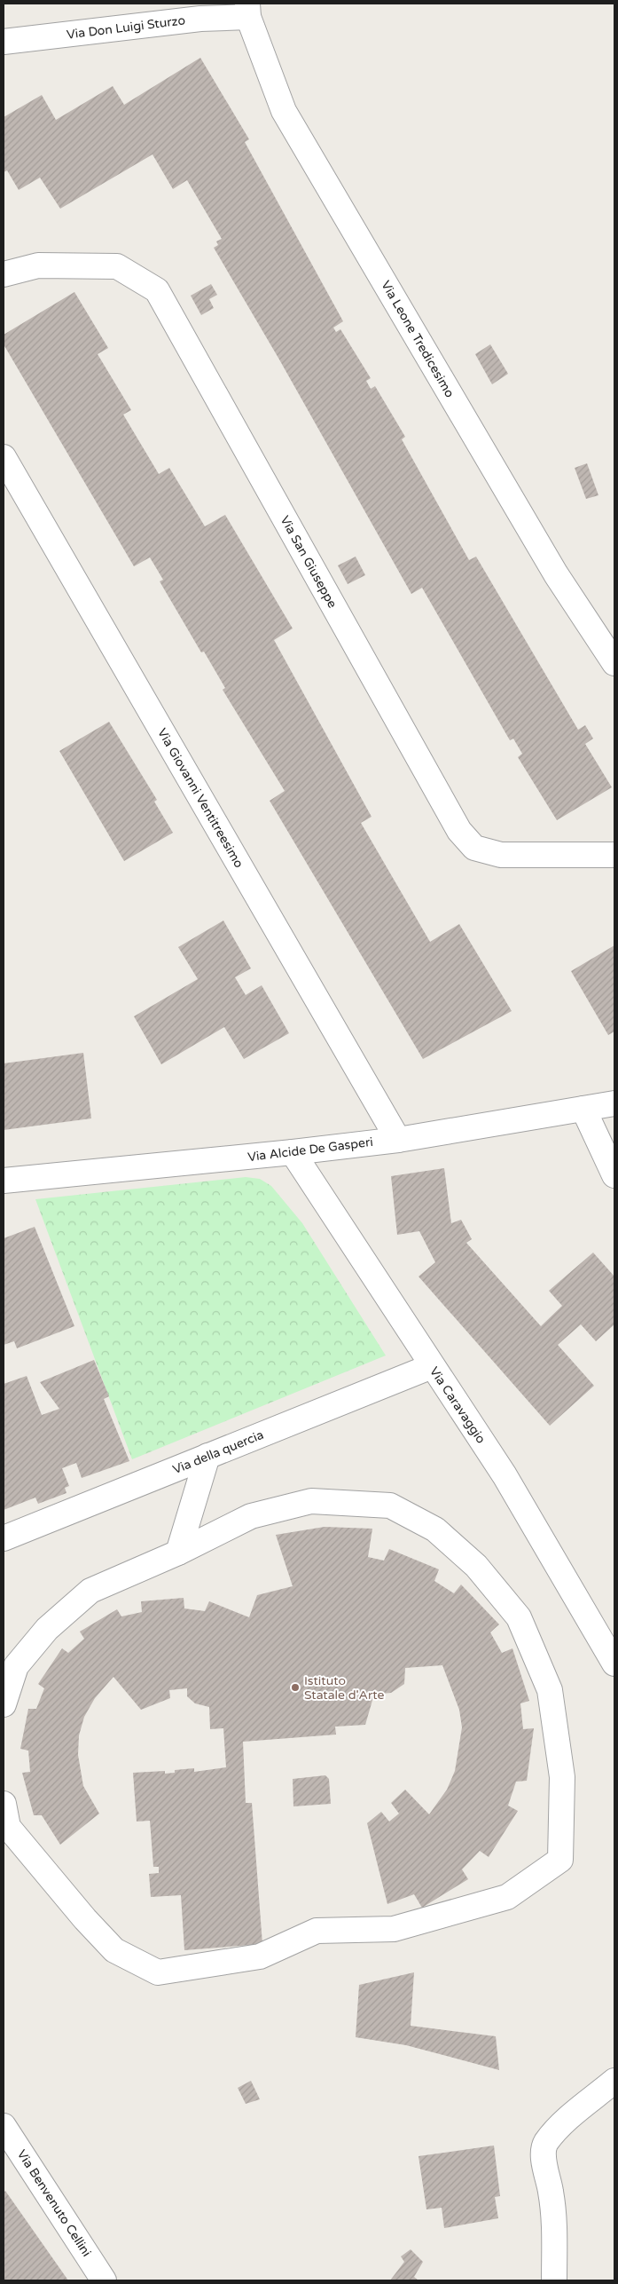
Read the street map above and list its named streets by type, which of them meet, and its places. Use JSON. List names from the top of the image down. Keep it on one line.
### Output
{"streets":{"street":["Via Don Luigi Sturzo","Via Leone Tredicesimo","Via San Giuseppe","Via Giovanni Ventitreesimo","Via Alcide De Gasperi","Via Caravaggio","Via della quercia","Via Benvenuto Cellini"]},"crossings":[["Via Don Luigi Sturzo","Via Leone Tredicesimo"],["Via Giovanni Ventitreesimo","Via Alcide De Gasperi"],["Via Alcide De Gasperi","Via Caravaggio"],["Via Caravaggio","Via della quercia"]],"places":["Istituto Statale d'Arte"]}
